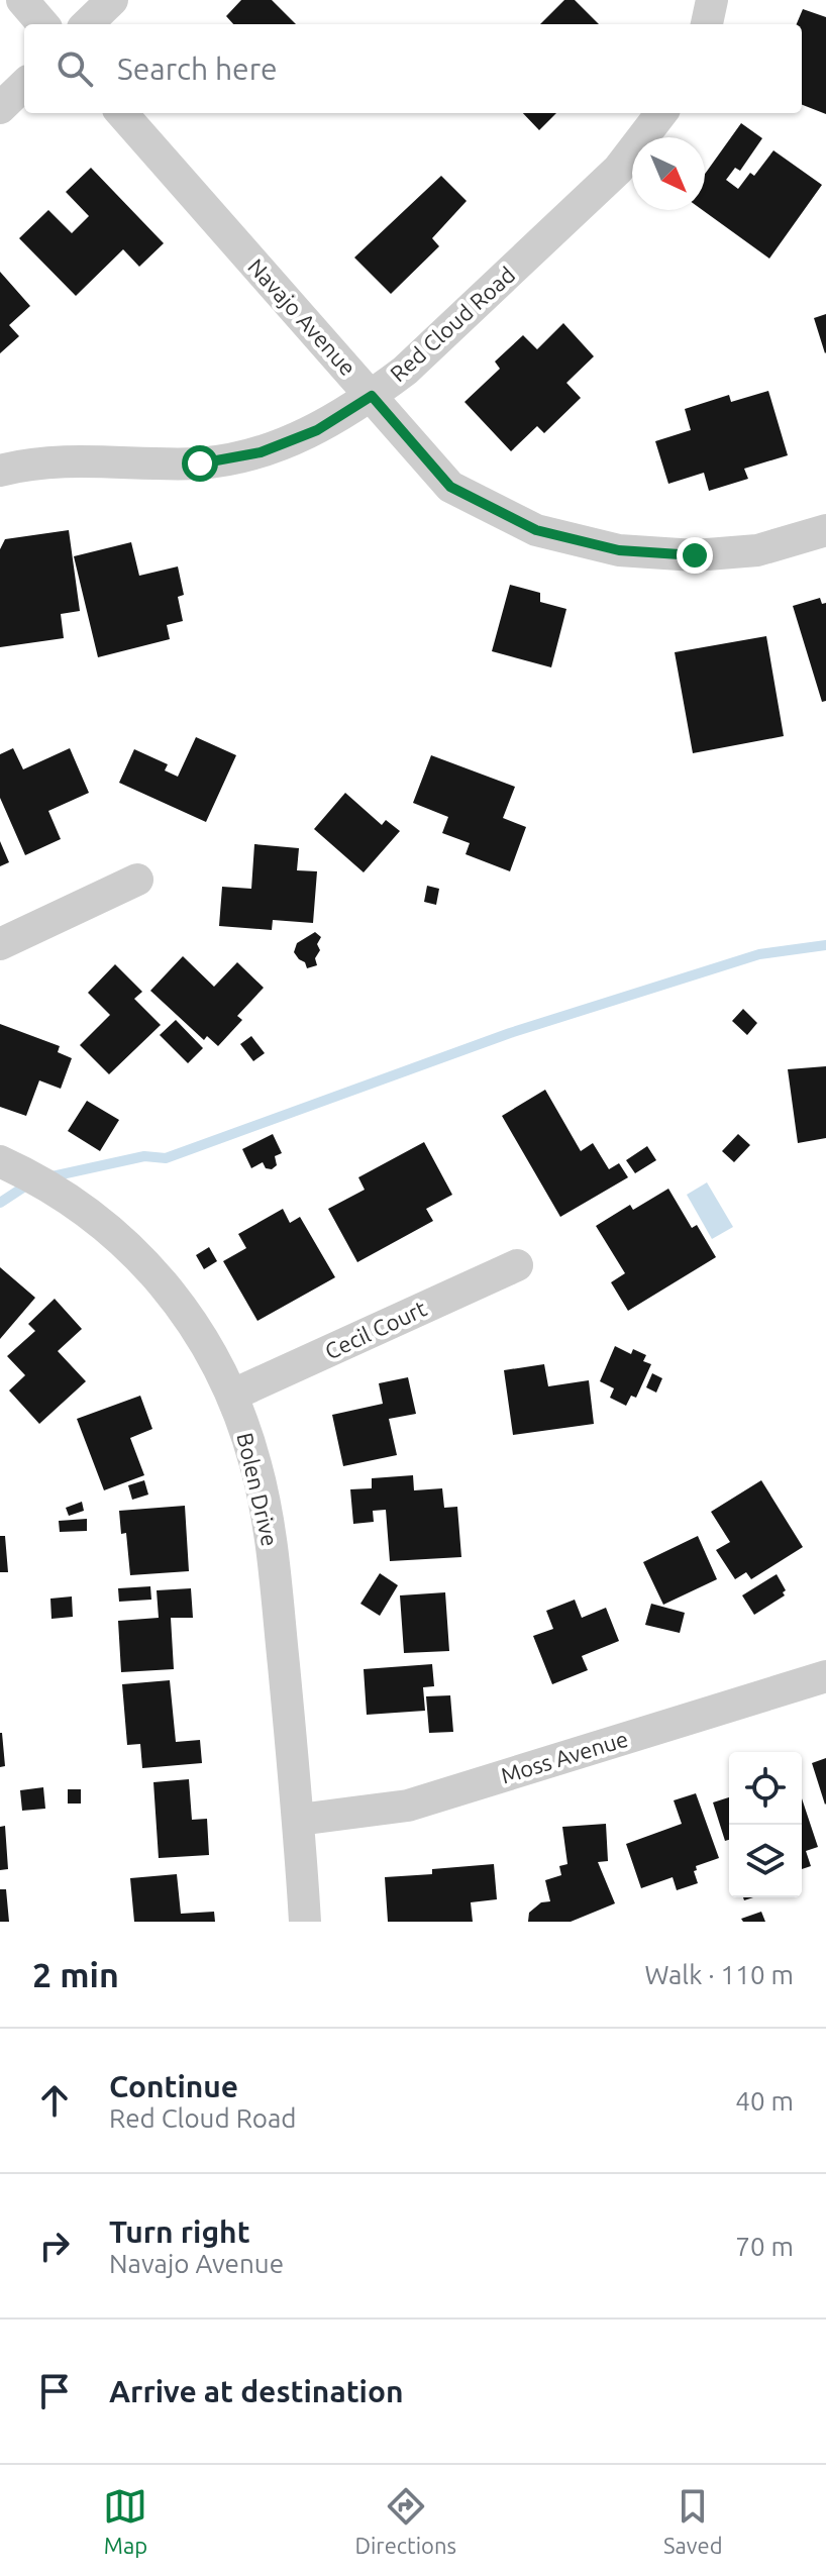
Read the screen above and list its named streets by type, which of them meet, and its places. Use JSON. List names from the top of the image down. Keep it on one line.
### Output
{"streets":{"street":["Navajo Avenue","Red Cloud Road","Cecil Court","Bolen Drive","Moss Avenue"]},"crossings":[["Navajo Avenue","Red Cloud Road"],["Cecil Court","Bolen Drive"],["Bolen Drive","Moss Avenue"]],"north":"bottom right","page":{"search":"Search here","heading":["2 min","Walk · 110 m"],"list":[["Continue","Red Cloud Road","40 m"],["Turn right","Navajo Avenue","70 m"],"Arrive at destination"],"nav":["Map","Directions","Saved"]}}
